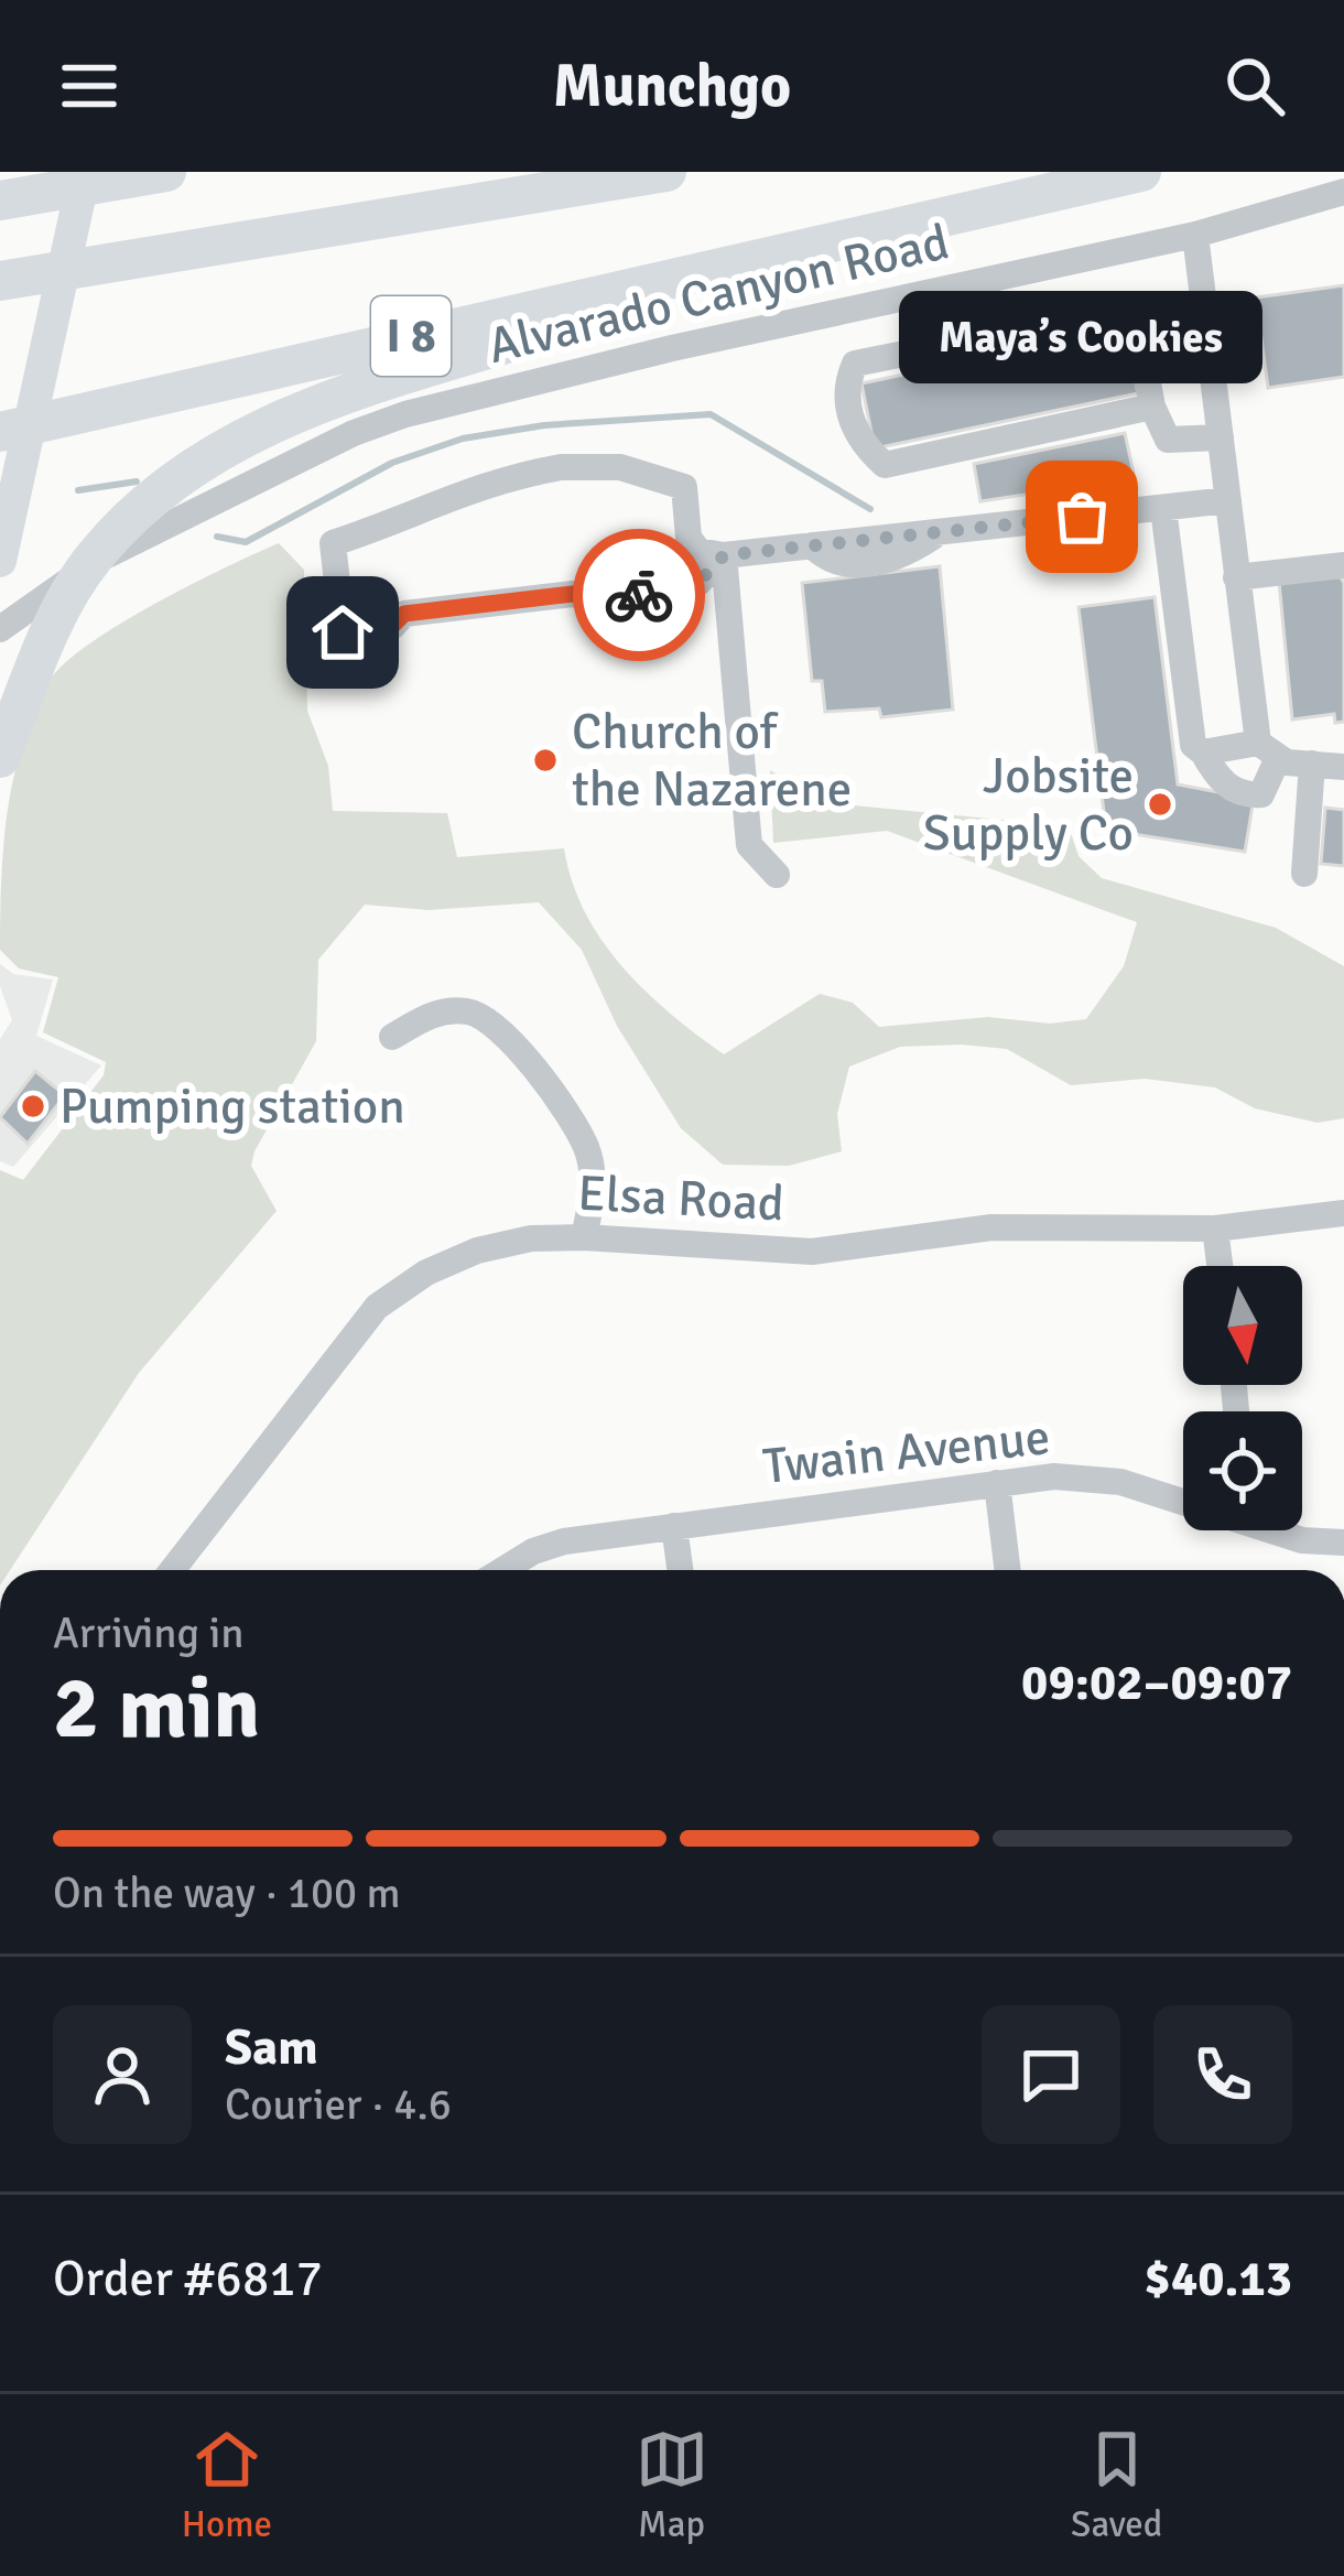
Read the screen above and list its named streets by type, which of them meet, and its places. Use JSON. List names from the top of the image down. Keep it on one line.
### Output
{"streets":{"highway":["I 8"],"street":["Alvarado Canyon Road","Elsa Road","Twain Avenue"]},"places":["Maya’s Cookies","Church of the Nazarene","Jobsite Supply Co","Pumping station"],"north":"bottom","page":{"header":"Munchgo","bubble":"Maya’s Cookies","heading":["2 min","Arriving in","09:02–09:07"],"panel":["Sam","Courier · 4.6","Order #6817","$40.13"],"bar":"On the way · 100 m","tabs":["Home","Map","Saved"]}}
